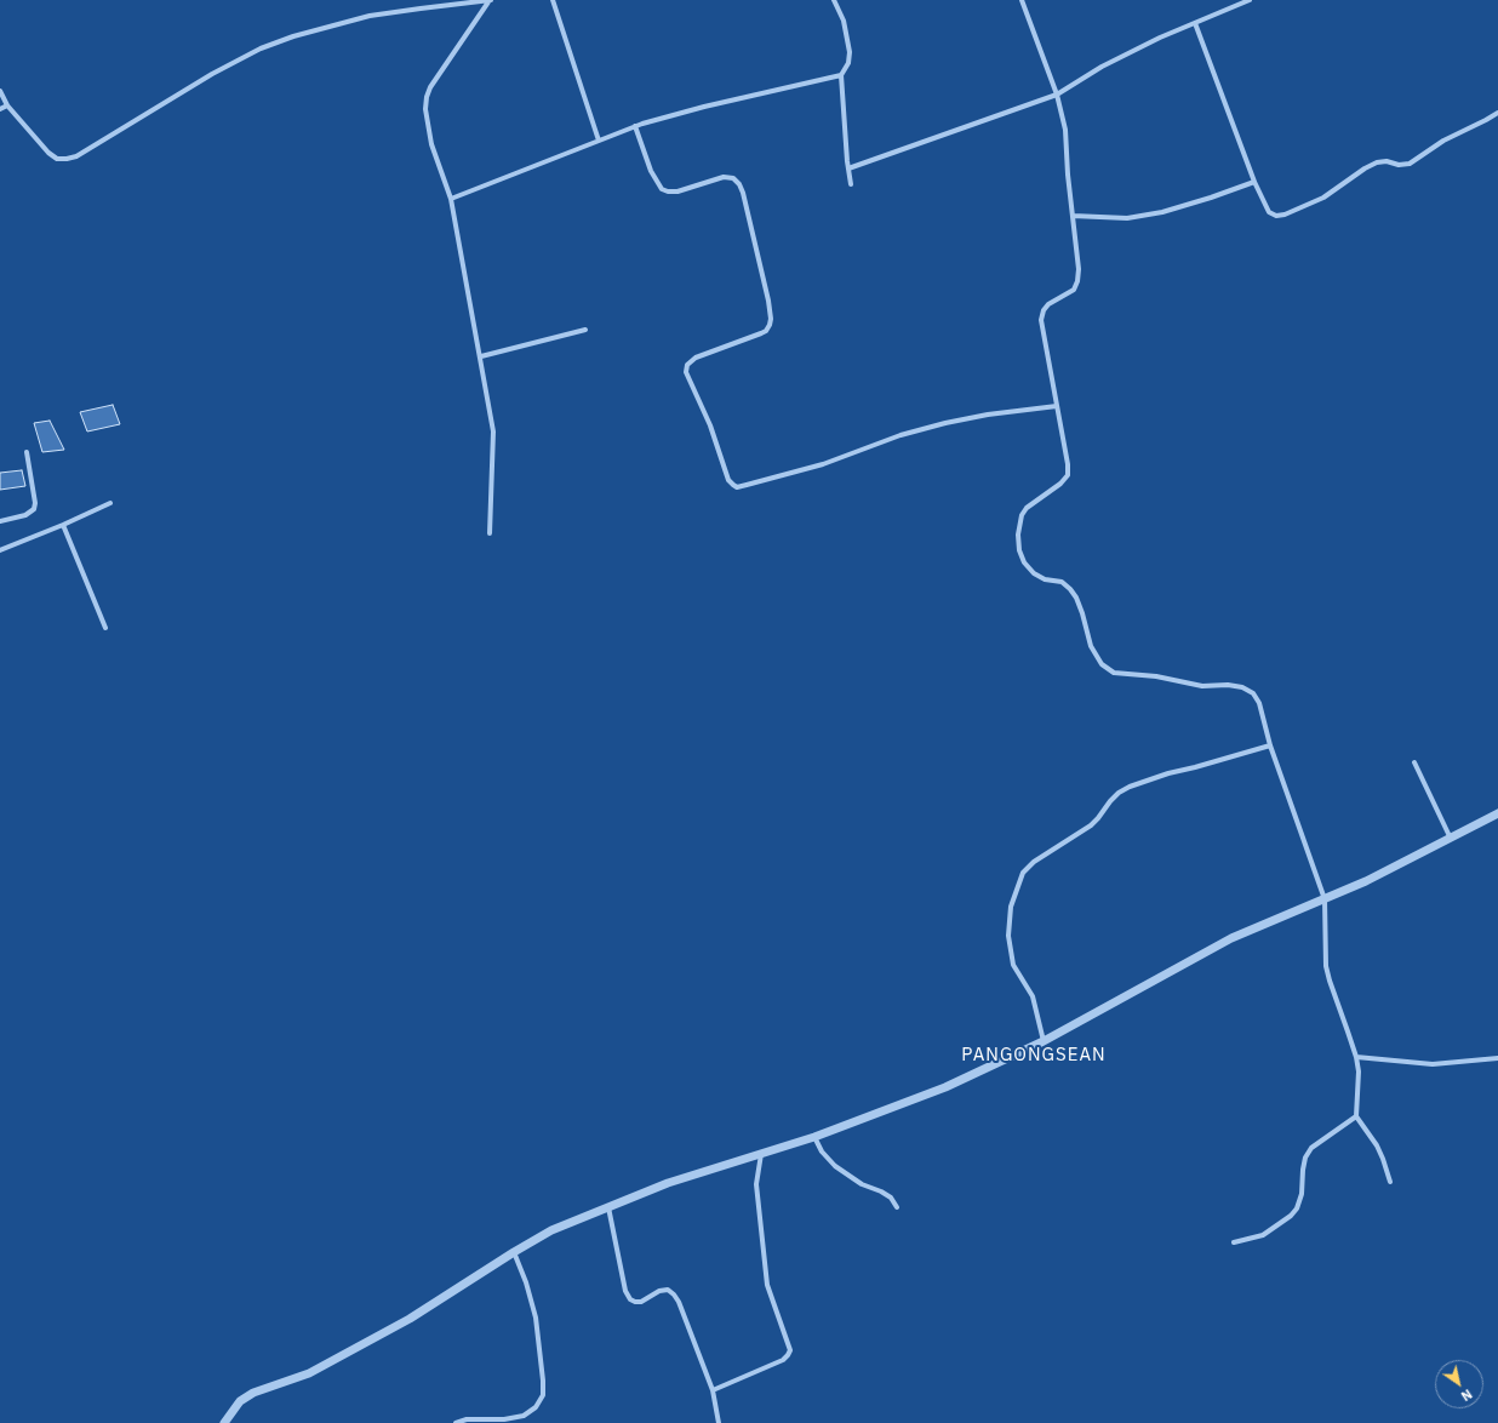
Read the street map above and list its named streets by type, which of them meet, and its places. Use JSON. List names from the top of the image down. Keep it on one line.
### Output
{"districts":["PANGONGSEAN"],"north":"bottom right"}
